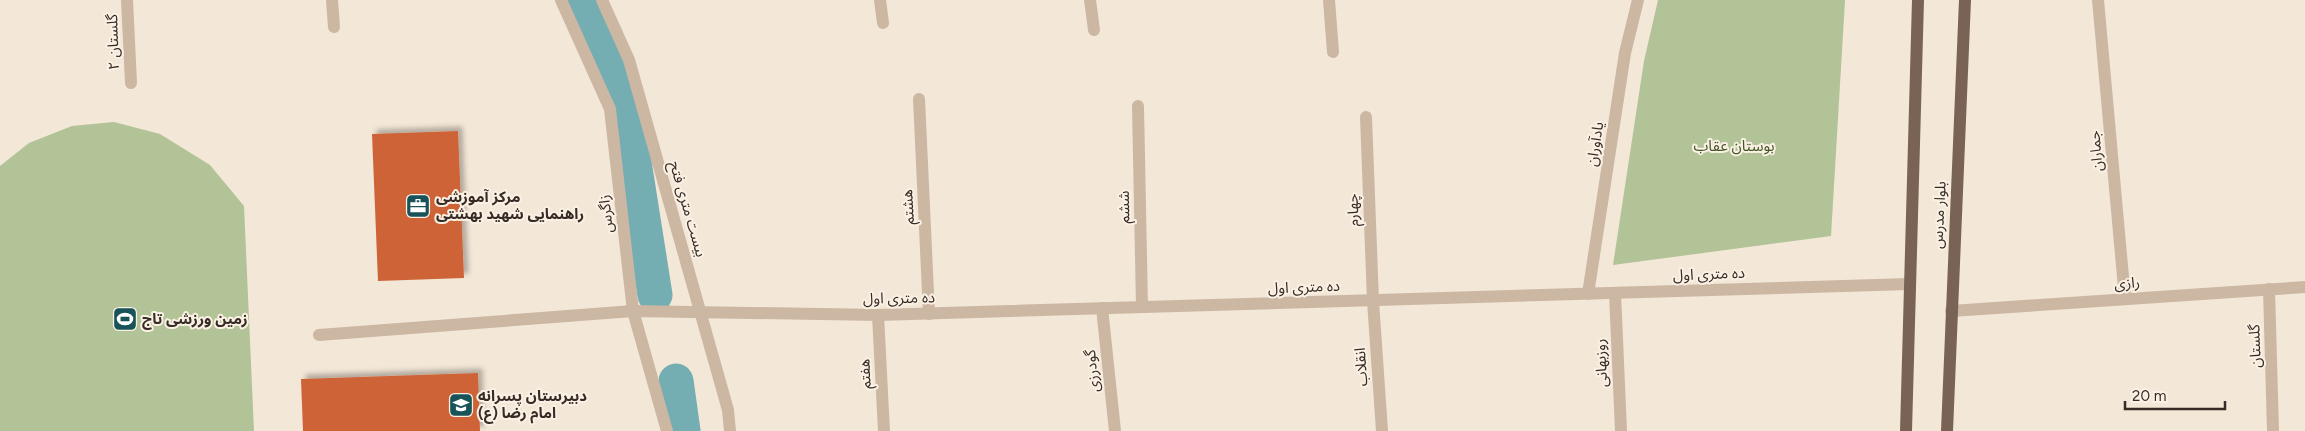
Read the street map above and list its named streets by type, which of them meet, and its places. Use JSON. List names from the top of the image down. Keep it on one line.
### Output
{"streets":{"main road":["بلوار مدرس"],"street":["گلستان ۲","یادآوران","جماران","هشتم","ششم","بیست متری فتح","چهارم","زاگرس","ده متری اول","رازی","گلستان","روزبهانی","انقلاب","گودرزی","هفتم"]},"crossings":[["یادآوران","ده متری اول"],["جماران","رازی"],["هشتم","ده متری اول"],["ششم","ده متری اول"],["بیست متری فتح","ده متری اول"],["چهارم","ده متری اول"],["چهارم","انقلاب"],["زاگرس","ده متری اول"],["بلوار مدرس","ده متری اول"],["بلوار مدرس","رازی"],["ده متری اول","روزبهانی"],["ده متری اول","انقلاب"],["ده متری اول","گودرزی"],["ده متری اول","هفتم"],["رازی","گلستان"]],"parks":["بوستان عقاب"],"places":{"office":["مرکز آموزشی راهنمایی شهید بهشتی"],"sports":["زمین ورزشی تاج"],"school or university":["دبیرستان پسرانه امام رضا (ع)"]},"scale_bar":"20 m"}
